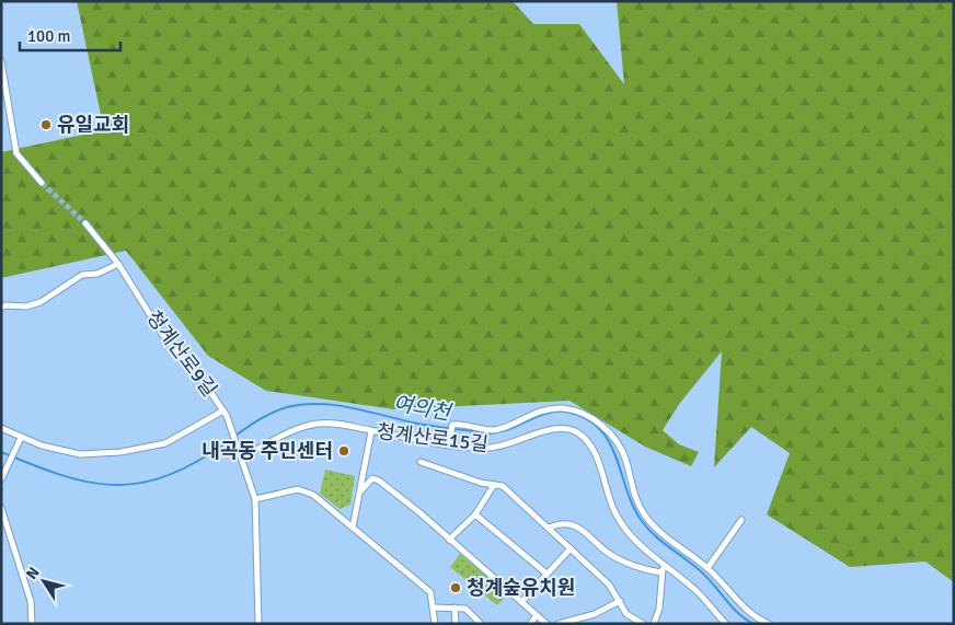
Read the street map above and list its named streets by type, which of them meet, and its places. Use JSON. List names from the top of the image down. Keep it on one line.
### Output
{"streets":{"street":["청계산로9길","청계산로15길"]},"crossings":[["청계산로9길","청계산로15길"]],"water":["여의천"],"places":["유일교회","내곡동 주민센터","청계숲유치원"],"scale_bar":"100 m","north":"top left"}
